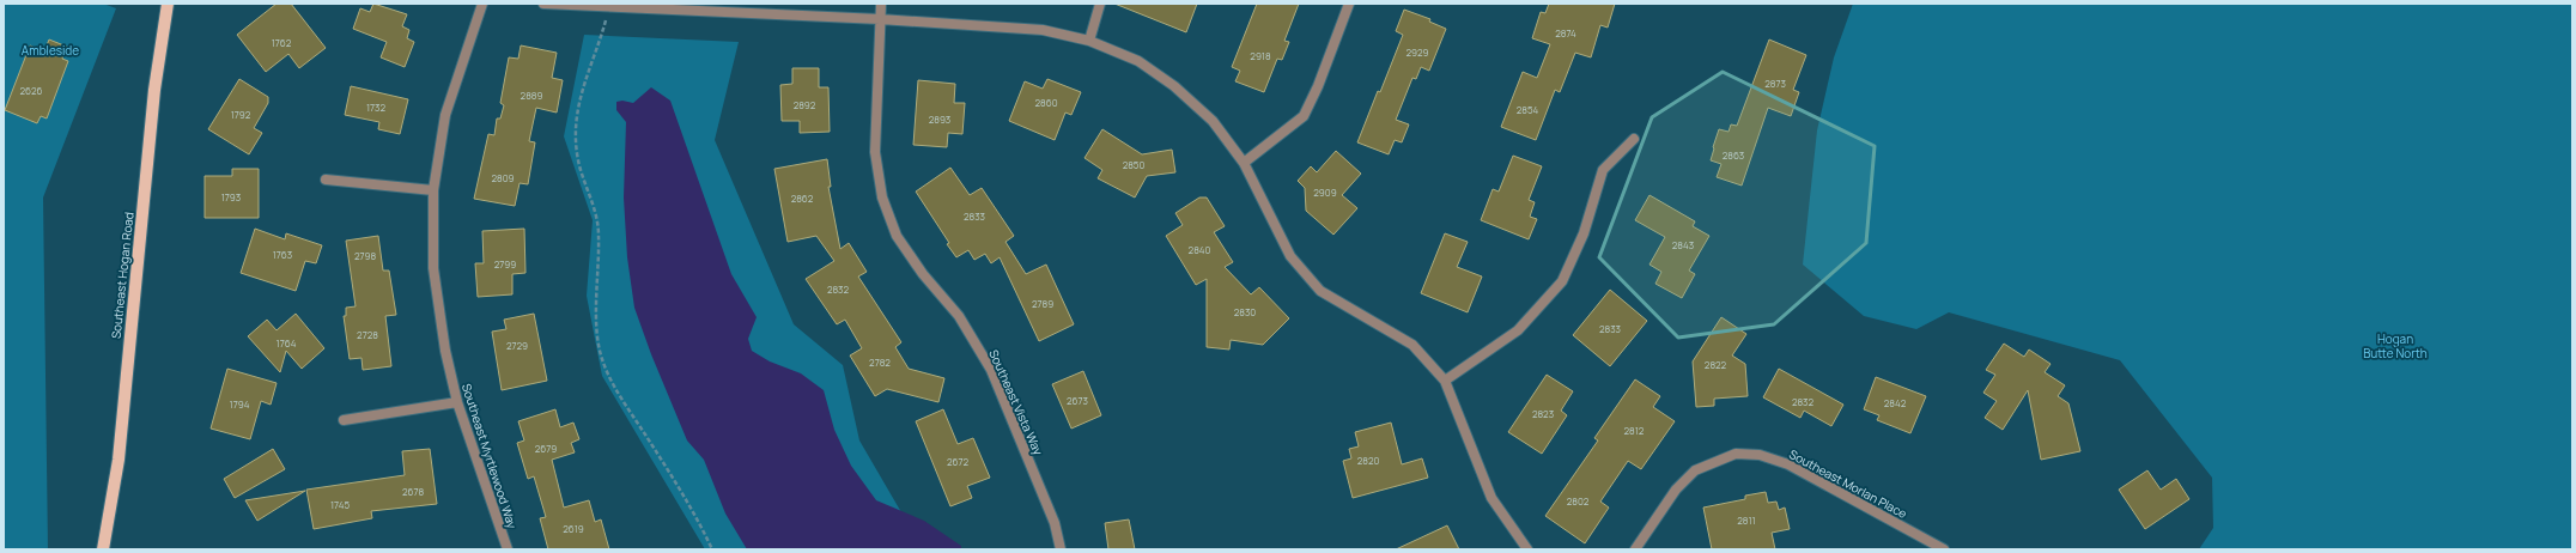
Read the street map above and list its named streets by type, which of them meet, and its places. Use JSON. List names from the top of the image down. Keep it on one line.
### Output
{"streets":{"main road":["Southeast Hogan Road"],"street":["Southeast Vista Way","Southeast Myrtlewood Way","Southeast Morlan Place"]},"parks":["Ambleside","Hogan Butte North"],"house_numbers":["2874","1762","2929","2918","2873","2626","2889","2860","2892","1732","2854","1792","2893","2863","2850","2809","2909","1793","2862","2833","2843","2840","1763","2798","2799","2832","2789","2830","2833","2728","1764","2729","2782","2822","2673","2832","2842","1794","2823","2812","2679","2820","2672","2678","2802","1745","2811","2619"]}
